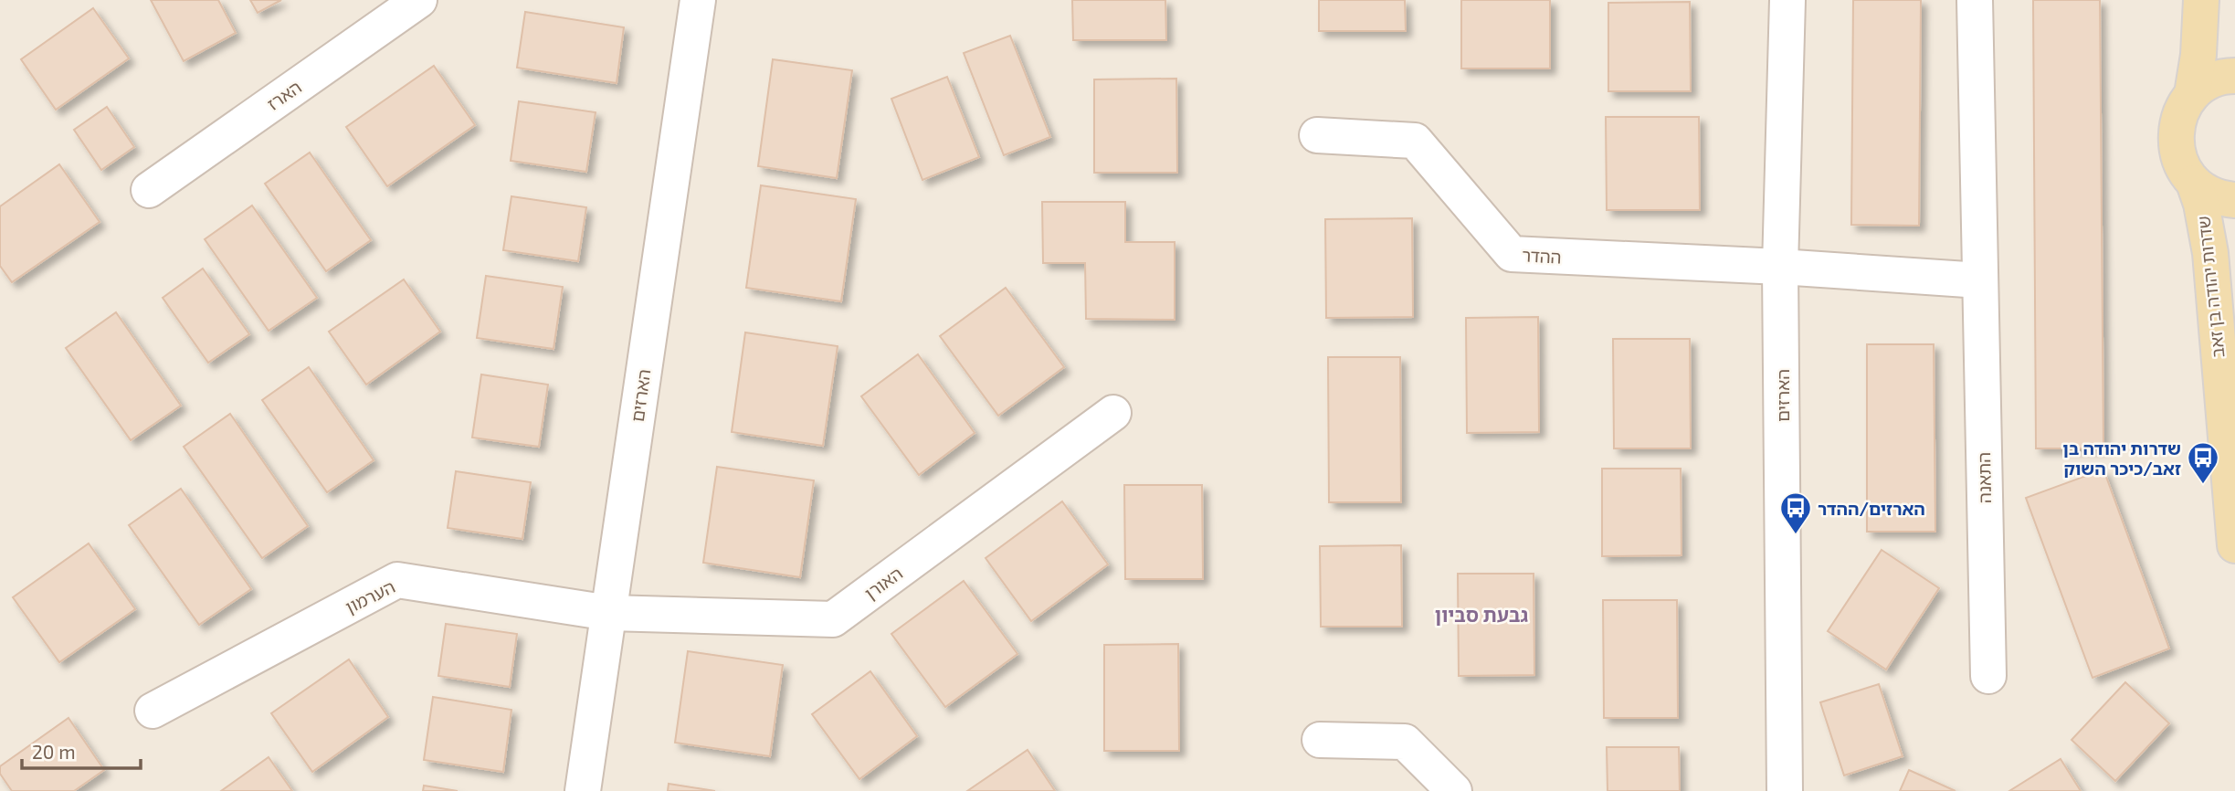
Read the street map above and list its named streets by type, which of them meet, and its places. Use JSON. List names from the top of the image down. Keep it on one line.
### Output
{"streets":{"main road":["שדרות יהודה בן זאב"],"street":["הארז","ההדר","הארזים","התאנה","האורן","הערמון"]},"crossings":[["ההדר","הארזים"],["הארזים","האורן"],["הארזים","הערמון"],["האורן","הערמון"]],"districts":["גבעת סביון"],"places":{"bus stop":["שדרות יהודה בן זאב/כיכר השוק","הארזים/ההדר"]},"scale_bar":"20 m"}
